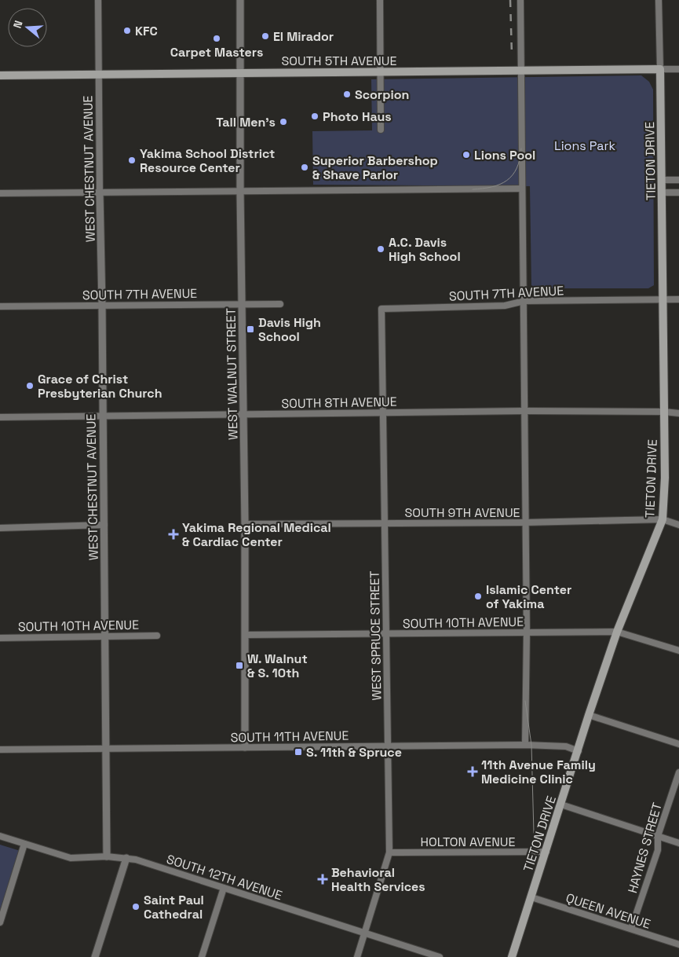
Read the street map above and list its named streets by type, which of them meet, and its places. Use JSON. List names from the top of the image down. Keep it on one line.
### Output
{"streets":{"main road":["SOUTH 5TH AVENUE","TIETON DRIVE"],"street":["WEST CHESTNUT AVENUE","SOUTH 7TH AVENUE","WEST WALNUT STREET","SOUTH 8TH AVENUE","SOUTH 9TH AVENUE","SOUTH 10TH AVENUE","WEST SPRUCE STREET","SOUTH 11TH AVENUE","HOLTON AVENUE","HAYNES STREET","SOUTH 12TH AVENUE","QUEEN AVENUE"]},"crossings":[["SOUTH 5TH AVENUE","TIETON DRIVE"],["SOUTH 5TH AVENUE","WEST CHESTNUT AVENUE"],["SOUTH 5TH AVENUE","WEST WALNUT STREET"],["TIETON DRIVE","SOUTH 7TH AVENUE"],["TIETON DRIVE","SOUTH 8TH AVENUE"],["TIETON DRIVE","SOUTH 9TH AVENUE"],["TIETON DRIVE","SOUTH 10TH AVENUE"],["TIETON DRIVE","SOUTH 11TH AVENUE"],["TIETON DRIVE","HOLTON AVENUE"],["TIETON DRIVE","QUEEN AVENUE"],["WEST CHESTNUT AVENUE","SOUTH 7TH AVENUE"],["WEST CHESTNUT AVENUE","SOUTH 8TH AVENUE"],["WEST CHESTNUT AVENUE","SOUTH 10TH AVENUE"],["WEST CHESTNUT AVENUE","SOUTH 11TH AVENUE"],["WEST CHESTNUT AVENUE","SOUTH 12TH AVENUE"],["SOUTH 7TH AVENUE","WEST WALNUT STREET"],["SOUTH 7TH AVENUE","WEST SPRUCE STREET"],["WEST WALNUT STREET","SOUTH 8TH AVENUE"],["WEST WALNUT STREET","SOUTH 9TH AVENUE"],["WEST WALNUT STREET","SOUTH 10TH AVENUE"],["WEST WALNUT STREET","SOUTH 11TH AVENUE"],["SOUTH 8TH AVENUE","WEST SPRUCE STREET"],["SOUTH 9TH AVENUE","WEST SPRUCE STREET"],["SOUTH 10TH AVENUE","WEST SPRUCE STREET"],["WEST SPRUCE STREET","SOUTH 11TH AVENUE"],["WEST SPRUCE STREET","HOLTON AVENUE"],["WEST SPRUCE STREET","SOUTH 12TH AVENUE"],["HAYNES STREET","QUEEN AVENUE"]],"parks":["Lions Park"],"places":{"other":["KFC","El Mirador","Carpet Masters","Scorpion","Photo Haus","Tall Men's","Lions Pool","Yakima School District Resource Center","Superior Barbershop & Shave Parlor","A.C. Davis High School","Grace of Christ Presbyterian Church","Islamic Center of Yakima","Saint Paul Cathedral"],"transit":["Davis High School","W. Walnut & S. 10th","S. 11th & Spruce"],"health":["Yakima Regional Medical & Cardiac Center","11th Avenue Family Medicine Clinic","Behavioral Health Services"]},"north":"left"}
